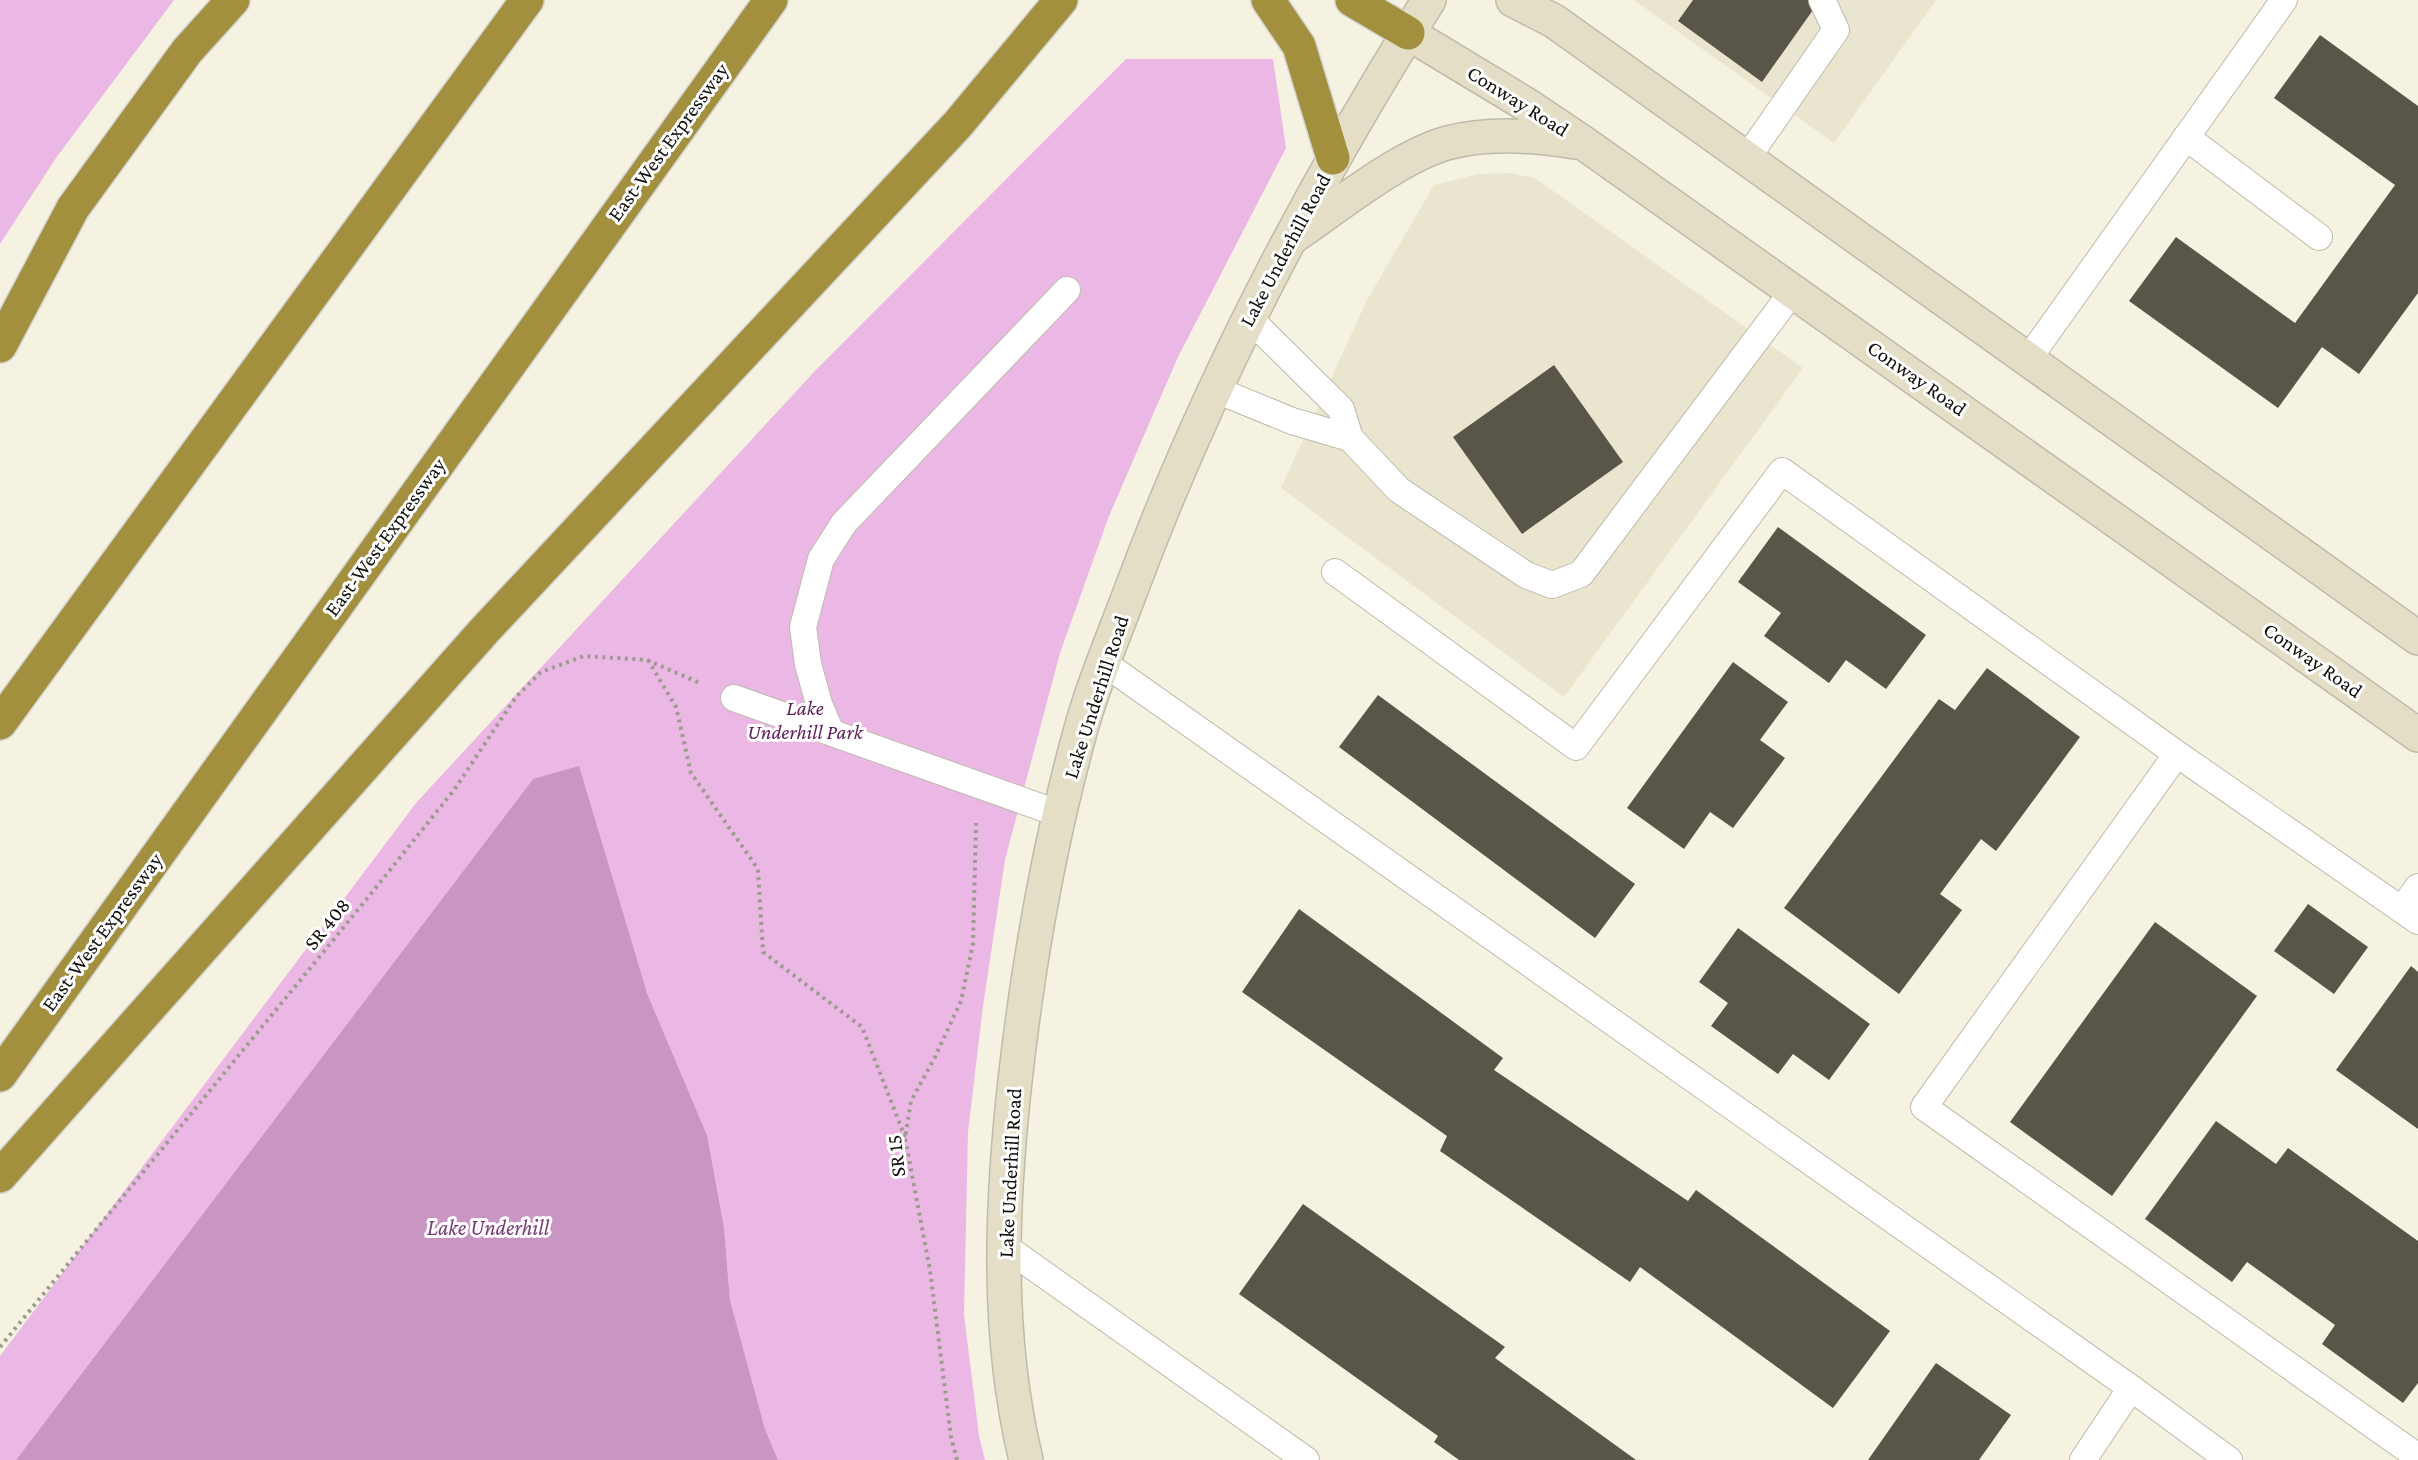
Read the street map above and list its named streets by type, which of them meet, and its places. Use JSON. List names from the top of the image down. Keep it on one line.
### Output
{"streets":{"highway":["East-West Expressway"],"main road":["Conway Road","Lake Underhill Road"],"path":["SR 408","SR 15"]},"crossings":[["Conway Road","Lake Underhill Road"]],"water":["Lake Underhill"],"parks":["Lake Underhill Park"]}
